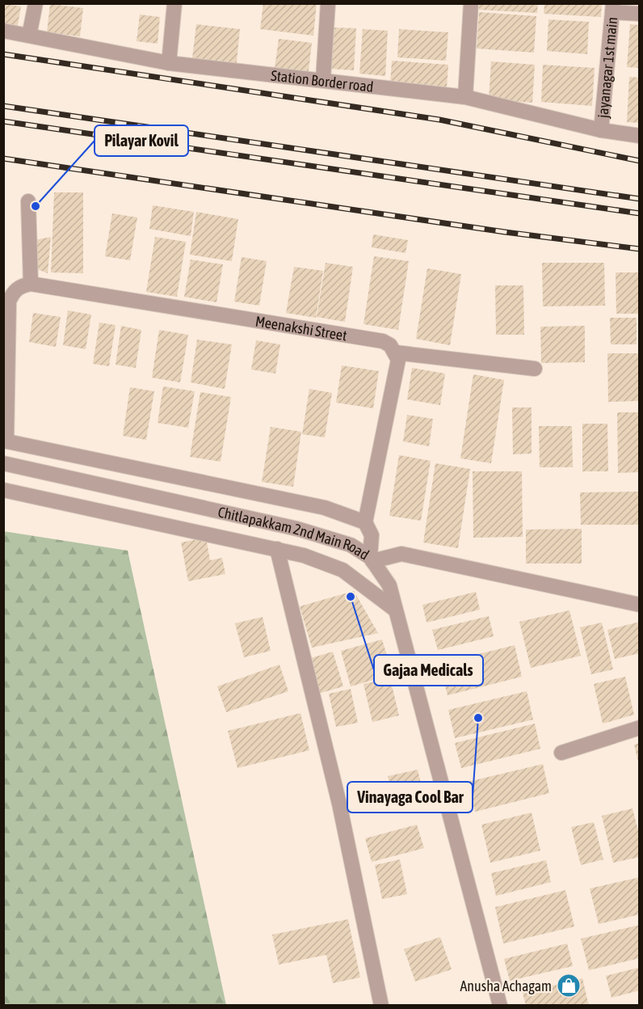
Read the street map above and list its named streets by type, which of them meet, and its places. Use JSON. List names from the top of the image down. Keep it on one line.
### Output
{"streets":{"street":["jayanagar 1st main","Station Border road","Meenakshi Street","Chitlapakkam 2nd Main Road"]},"crossings":[["jayanagar 1st main","Station Border road"]],"places":{"other":["Pilayar Kovil","Gajaa Medicals","Vinayaga Cool Bar"],"shop":["Anusha Achagam"]}}
